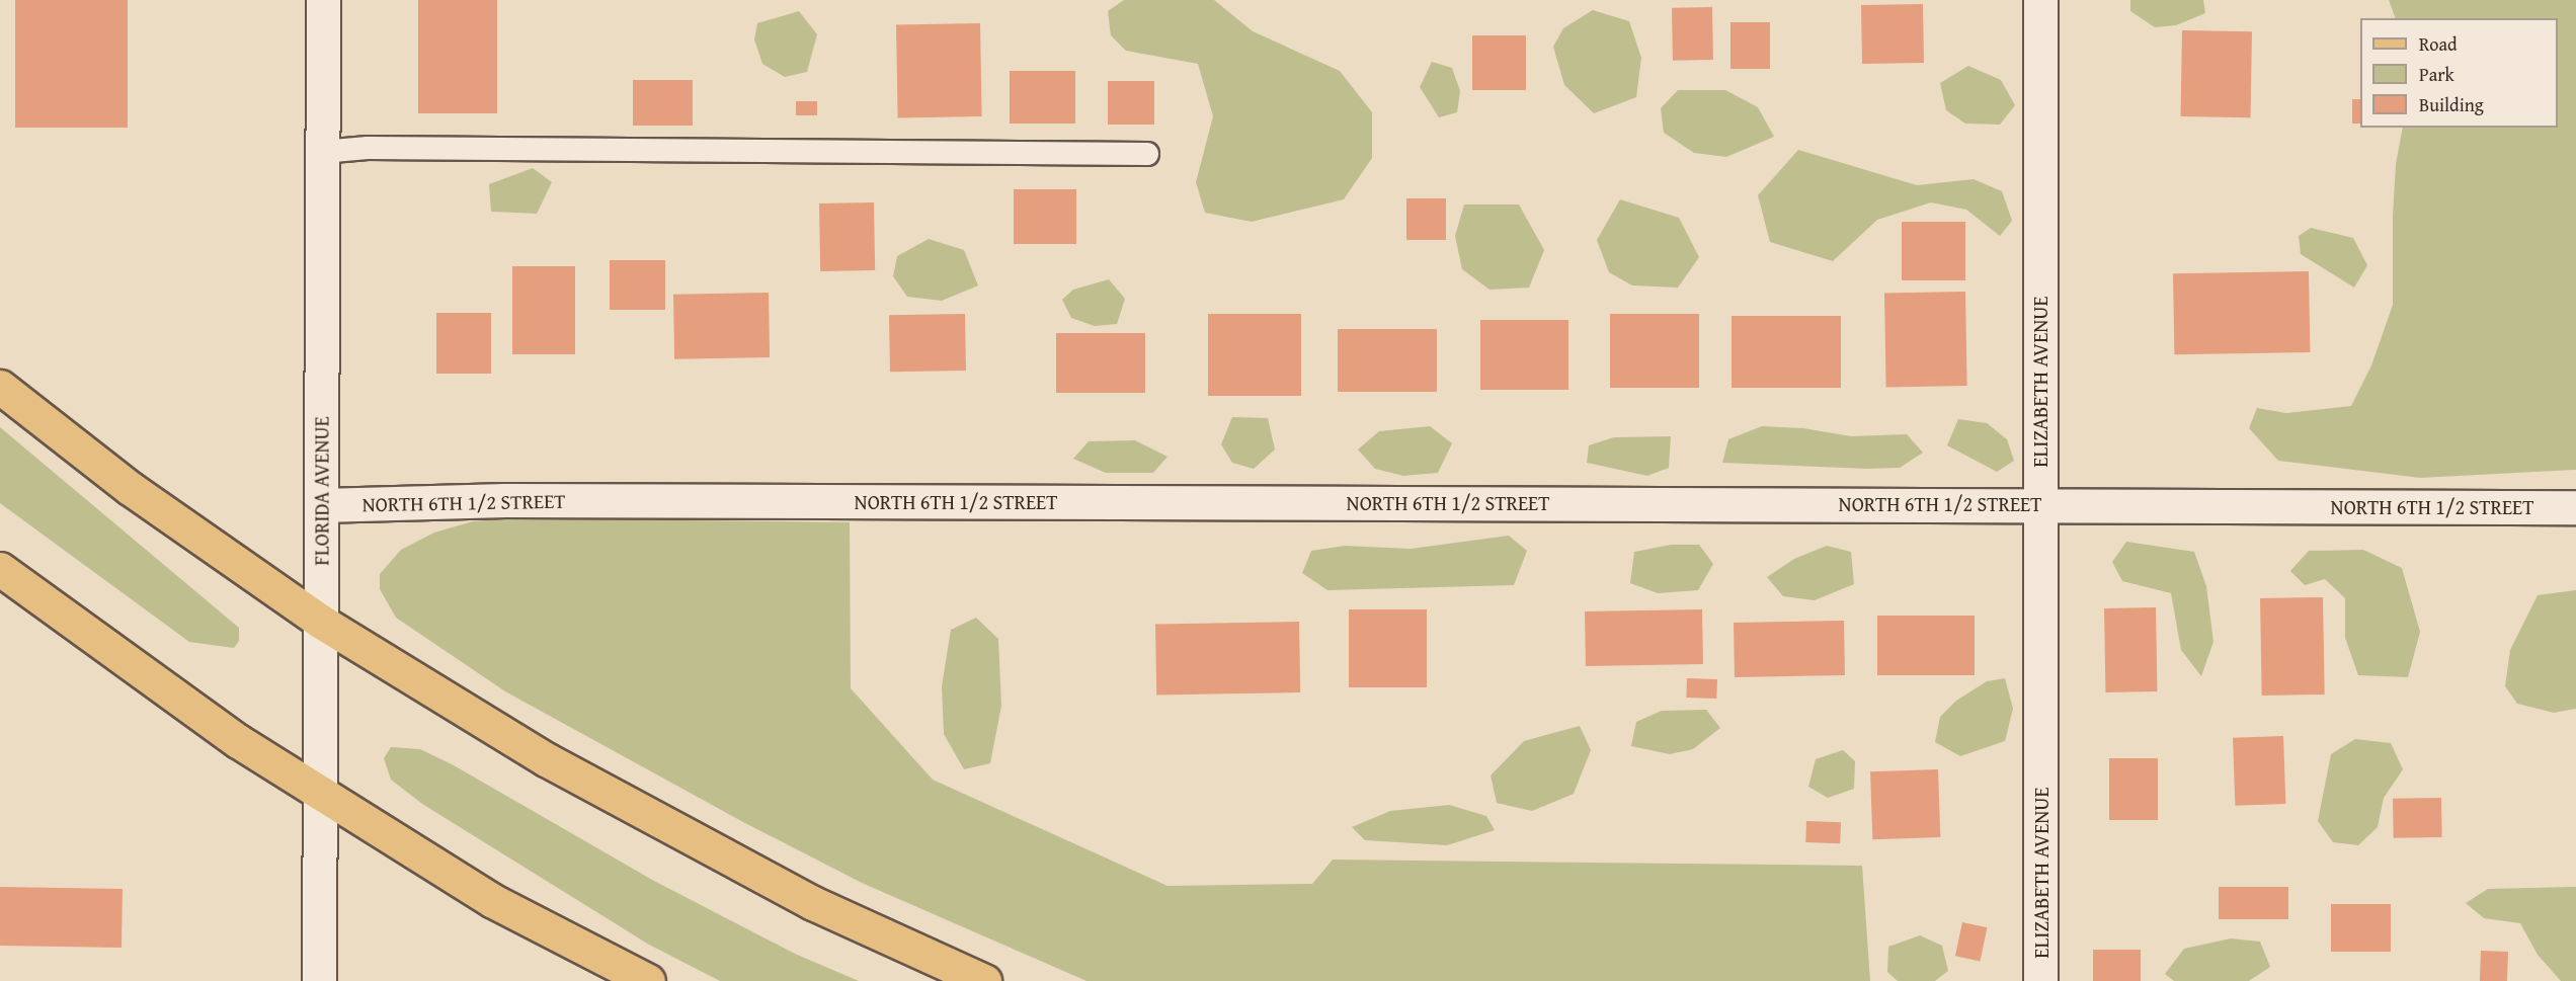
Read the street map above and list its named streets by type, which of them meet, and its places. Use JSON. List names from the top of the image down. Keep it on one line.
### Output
{"streets":{"street":["ELIZABETH AVENUE","FLORIDA AVENUE","NORTH 6TH 1/2 STREET"]},"crossings":[["ELIZABETH AVENUE","NORTH 6TH 1/2 STREET"],["FLORIDA AVENUE","NORTH 6TH 1/2 STREET"]],"legend":["Road","Park","Building"]}
